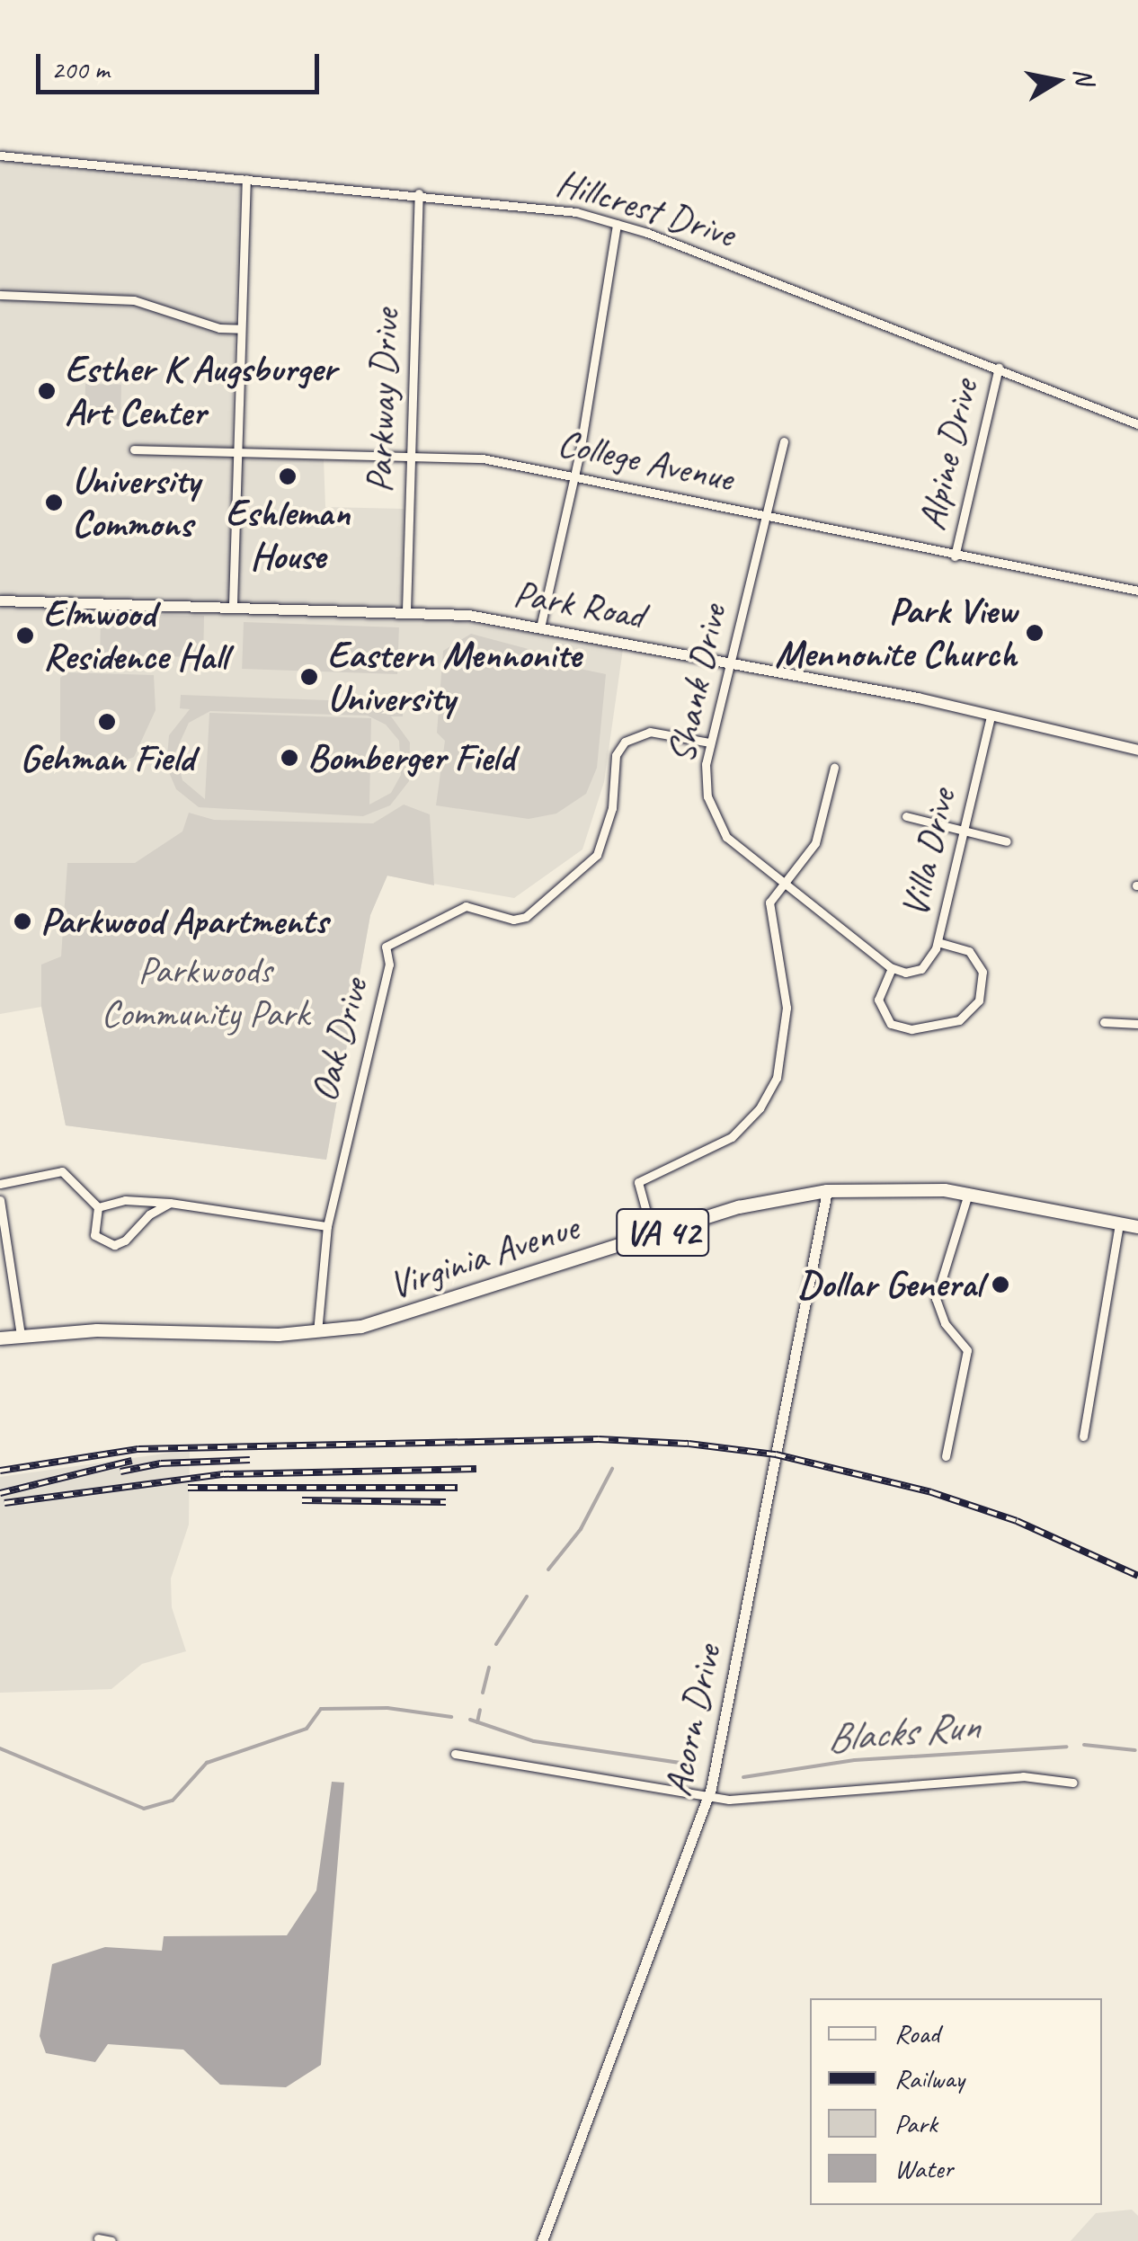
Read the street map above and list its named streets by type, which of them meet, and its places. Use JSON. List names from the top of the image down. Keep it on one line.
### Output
{"streets":{"main road":["VA 42","Virginia Avenue"],"street":["Hillcrest Drive","Parkway Drive","Alpine Drive","College Avenue","Park Road","Shank Drive","Villa Drive","Oak Drive","Acorn Drive"]},"crossings":[["Hillcrest Drive","Parkway Drive"],["Hillcrest Drive","Alpine Drive"],["Parkway Drive","College Avenue"],["Parkway Drive","Park Road"],["Alpine Drive","College Avenue"],["College Avenue","Shank Drive"],["Park Road","Shank Drive"],["Park Road","Villa Drive"],["Shank Drive","Villa Drive"],["Shank Drive","Oak Drive"],["Oak Drive","Virginia Avenue"],["Virginia Avenue","Acorn Drive"]],"water":["Blacks Run"],"parks":["Parkwoods Community Park"],"places":["Esther K Augsburger Art Center","Eshleman House","University Commons","Park View Mennonite Church","Elmwood Residence Hall","Eastern Mennonite University","Gehman Field","Bomberger Field","Parkwood Apartments","Dollar General"],"legend":["Road","Railway","Park","Water"],"scale_bar":"200 m","north":"right"}
